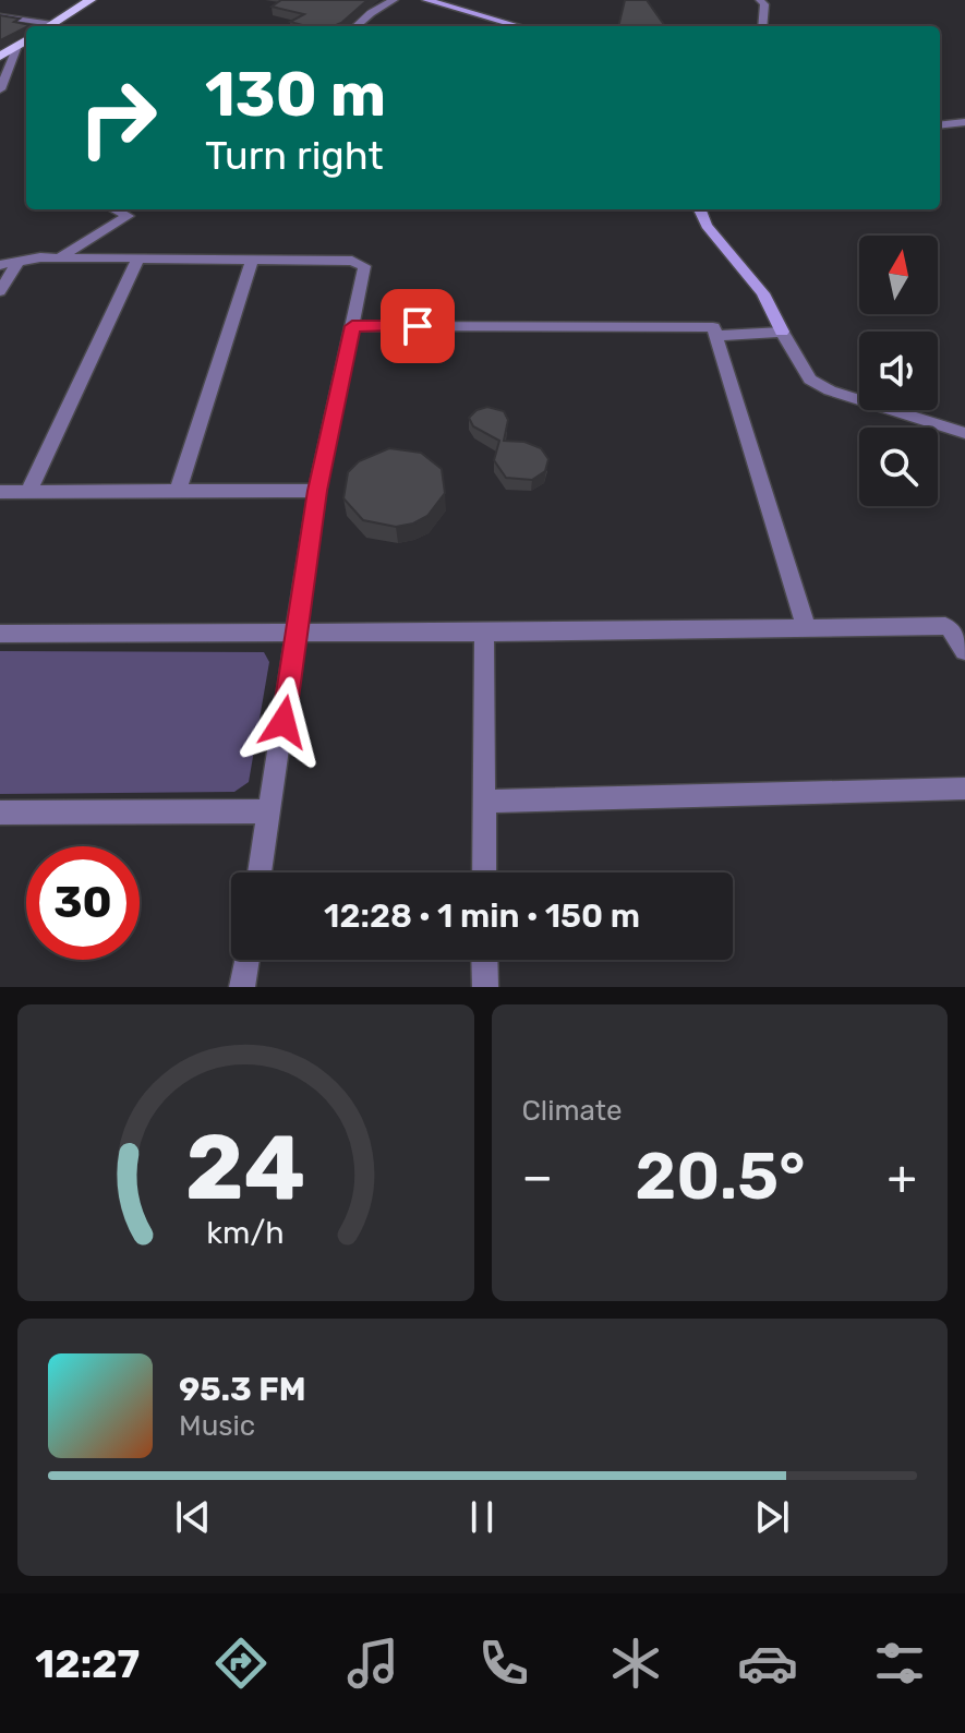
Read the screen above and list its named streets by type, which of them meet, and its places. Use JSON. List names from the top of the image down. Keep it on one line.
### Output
{"north":"top","page":{"turn":["130 m","Turn right"],"limit":"30","trip":"12:28 · 1 min · 150 m","tile":"Climate","heat":["−","20.5°","+"],"song":["95.3 FM","Music"],"tabs":"12:27","gauge":["24","km/h"]}}
